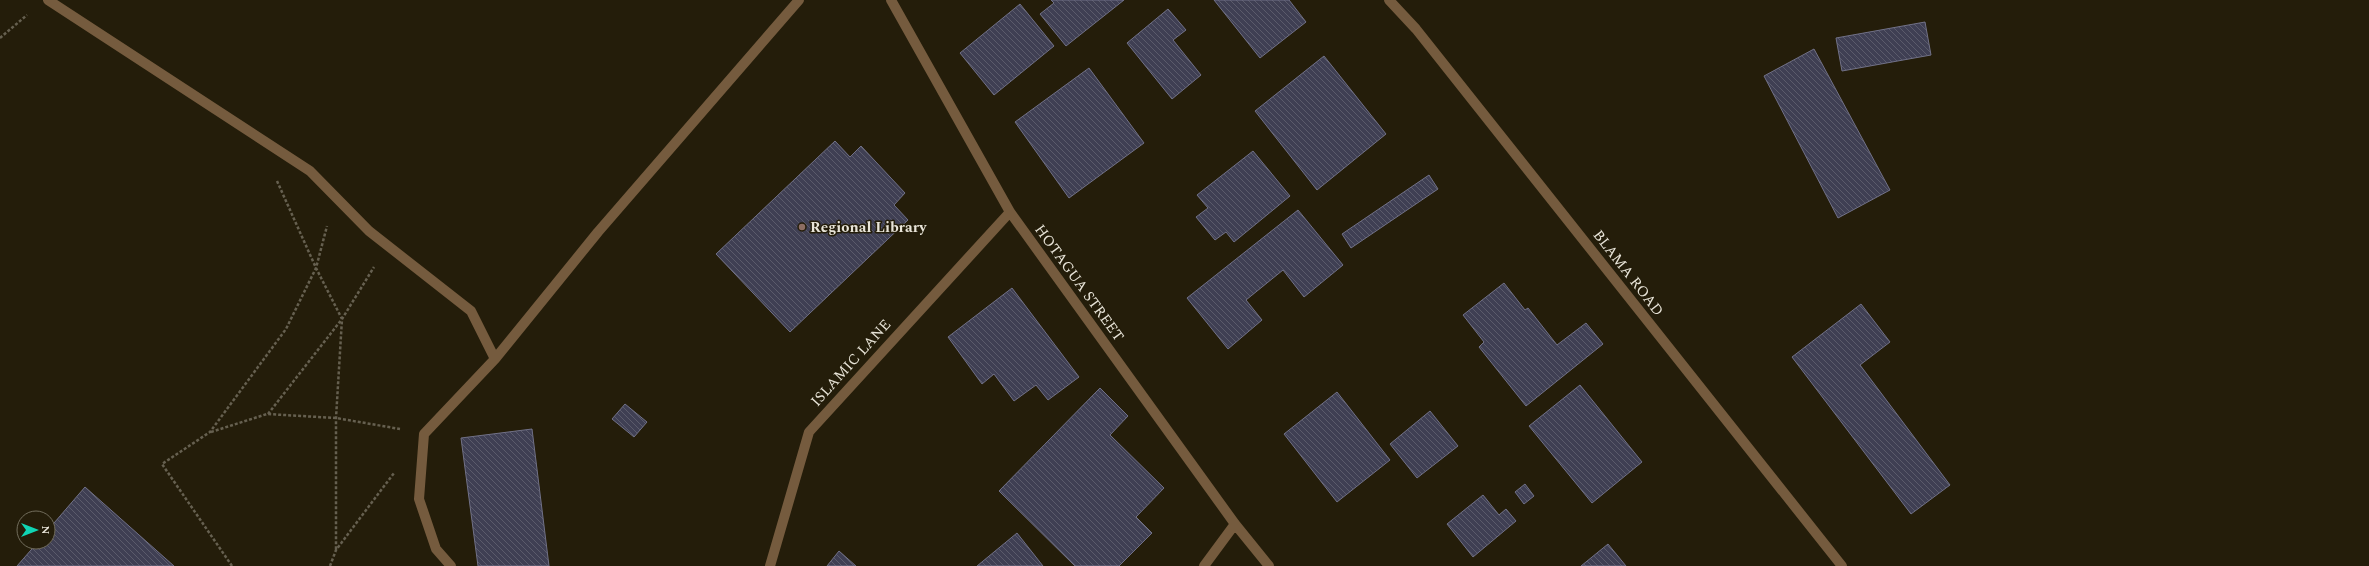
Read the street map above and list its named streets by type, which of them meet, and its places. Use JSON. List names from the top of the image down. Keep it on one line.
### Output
{"streets":{"street":["BLAMA ROAD","HOTAGUA STREET","ISLAMIC LANE"]},"crossings":[["HOTAGUA STREET","ISLAMIC LANE"]],"places":["Regional Library"],"north":"right"}
